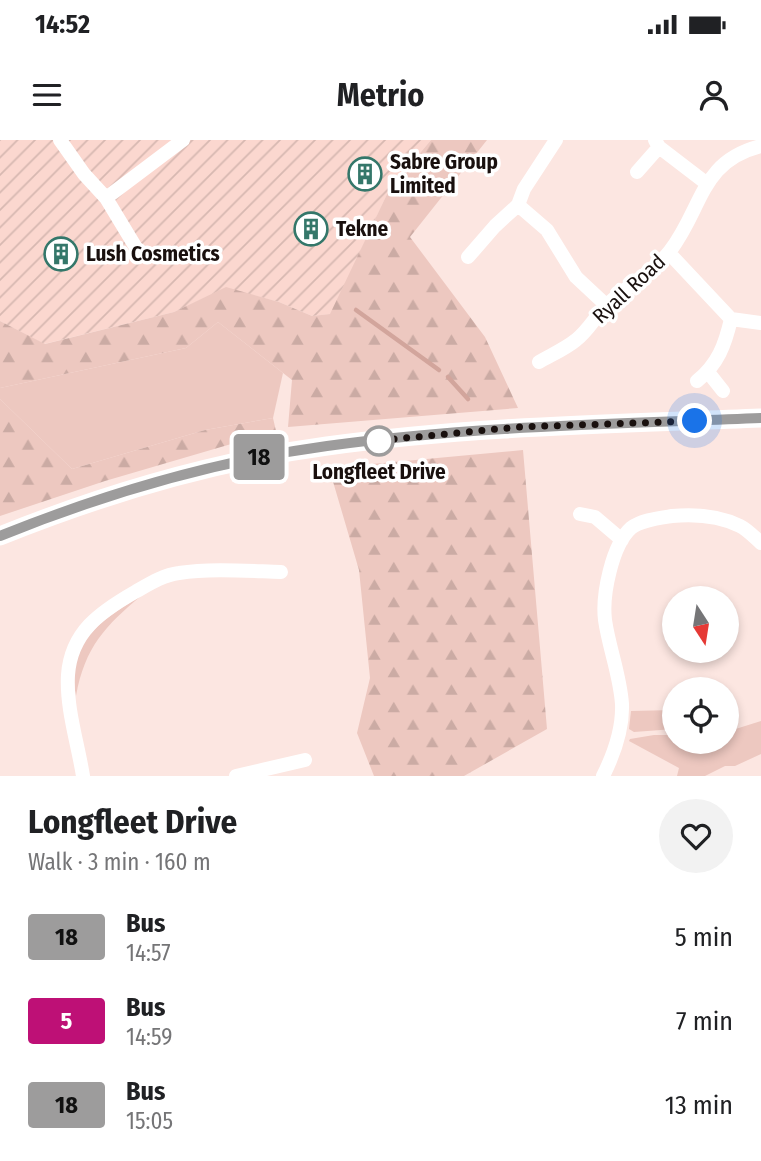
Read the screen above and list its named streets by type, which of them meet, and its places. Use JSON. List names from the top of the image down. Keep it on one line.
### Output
{"streets":{"street":["Ryall Road"]},"places":{"building":["Sabre Group Limited","Tekne","Lush Cosmetics"],"other":["Longfleet Drive"]},"lines":["bus line 18"],"north":"bottom","page":{"status":"14:52","header":"Metrio","on_map":"18","heading":["Longfleet Drive","Walk · 3 min · 160 m"],"list":[{"mark":"18","name":"Bus","note":"14:57","value":"5 min"},{"mark":"5","name":"Bus","note":"14:59","value":"7 min"},{"mark":"18","name":"Bus","note":"15:05","value":"13 min"}]}}
